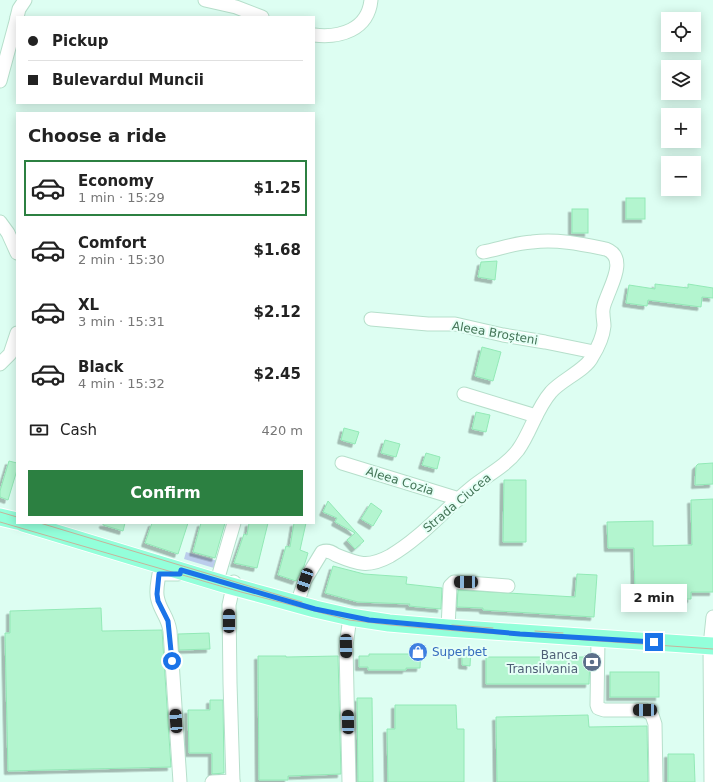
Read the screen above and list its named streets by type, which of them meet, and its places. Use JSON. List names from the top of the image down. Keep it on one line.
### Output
{"streets":{"street":["Aleea Broșteni","Aleea Cozia","Strada Ciucea"]},"crossings":[["Aleea Broșteni","Strada Ciucea"],["Aleea Cozia","Strada Ciucea"]],"places":{"shop":["Superbet"],"bank":["Banca Transilvania"]},"page":{"map_buttons":["+","−"],"banner":["Pickup","Bulevardul Muncii"],"heading":"Choose a ride","list":[{"name":"Economy","note":"1 min · 15:29","value":"$1.25"},{"name":"Comfort","note":"2 min · 15:30","value":"$1.68"},{"name":"XL","note":"3 min · 15:31","value":"$2.12"},{"name":"Black","note":"4 min · 15:32","value":"$2.45"}],"pay":["Cash","420 m"],"buttons":"Confirm","bubble":"2 min"}}
